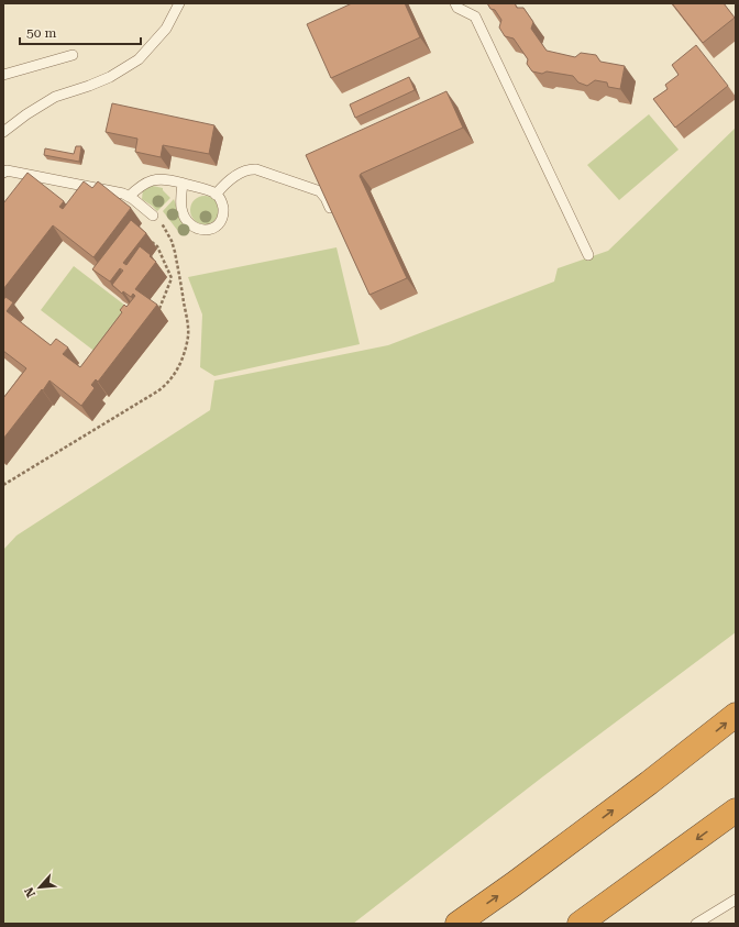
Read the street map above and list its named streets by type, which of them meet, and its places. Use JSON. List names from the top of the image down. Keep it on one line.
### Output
{"scale_bar":"50 m","north":"bottom left"}
